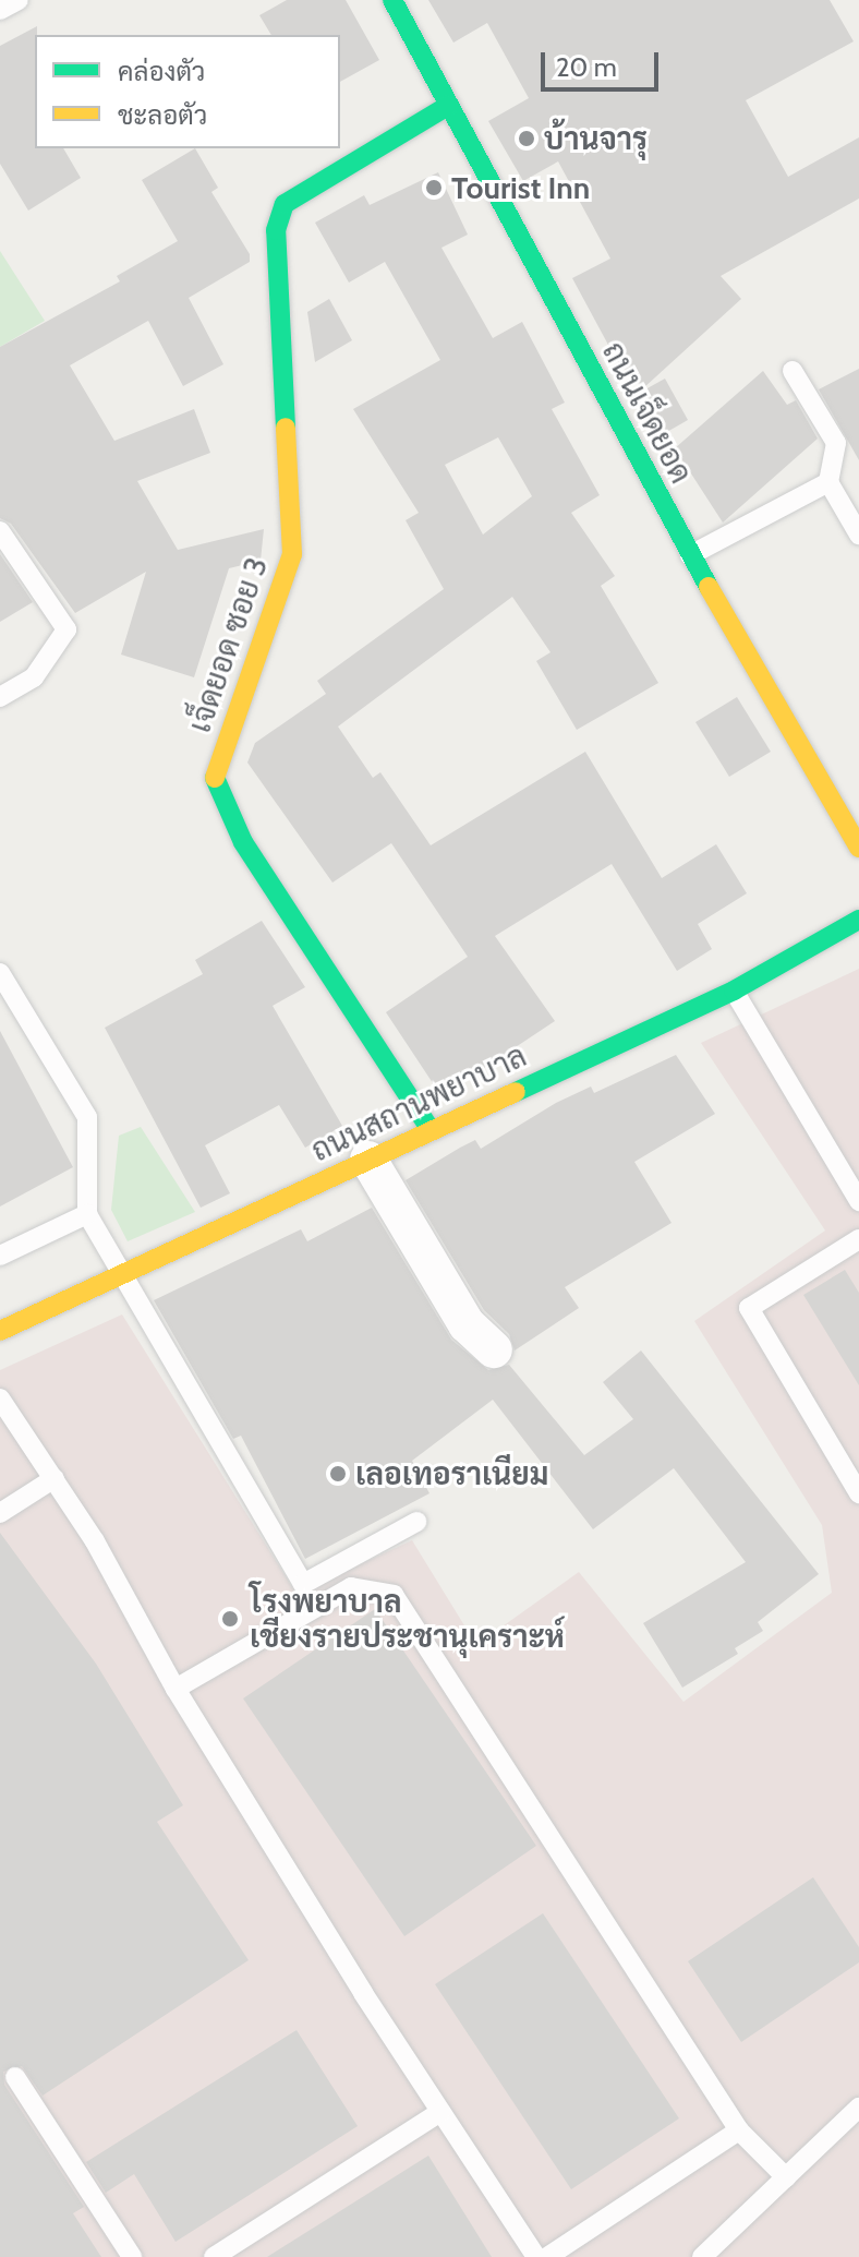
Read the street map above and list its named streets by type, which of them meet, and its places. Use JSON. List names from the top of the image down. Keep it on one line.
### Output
{"streets":{"street":["ถนนเจ็ดยอด","เจ็ดยอด ซอย 3","ถนนสถานพยาบาล"]},"crossings":[["ถนนเจ็ดยอด","เจ็ดยอด ซอย 3"],["เจ็ดยอด ซอย 3","ถนนสถานพยาบาล"]],"places":["บ้านจารุ","Tourist Inn","เลอเทอราเนียม","โรงพยาบาล เชียงรายประชานุเคราะห์"],"legend":["คล่องตัว","ชะลอตัว"],"scale_bar":"20 m"}
